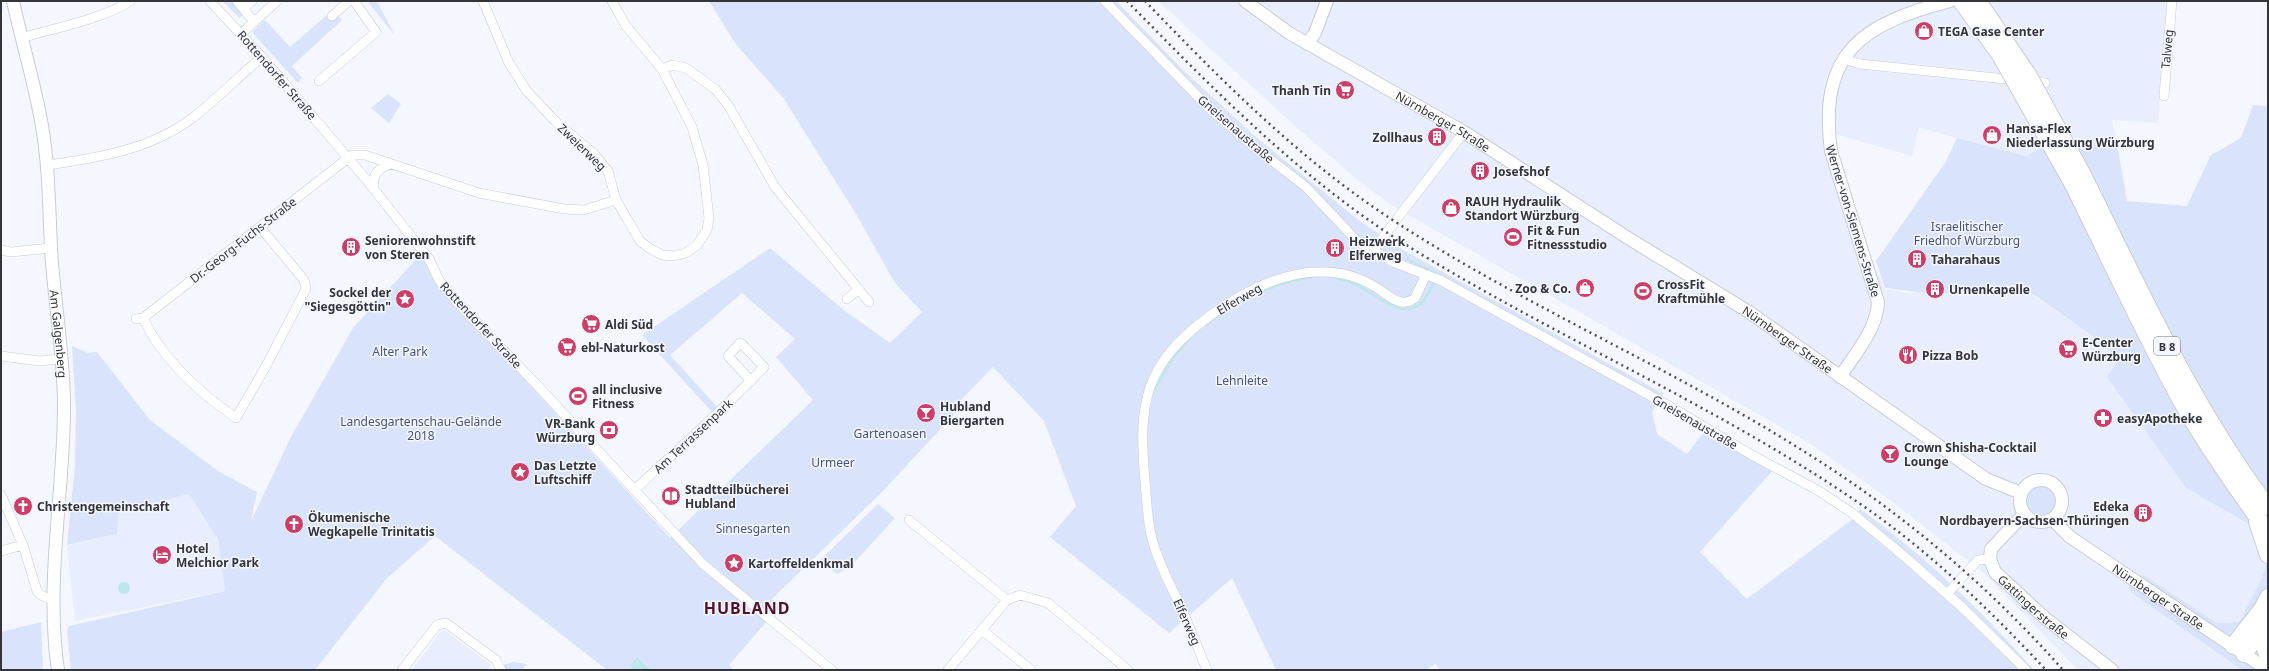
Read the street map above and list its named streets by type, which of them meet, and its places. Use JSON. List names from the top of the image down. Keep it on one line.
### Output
{"streets":{"highway":["B 8"],"street":["Talweg","Rottendorfer Straße","Nürnberger Straße","Gneisenaustraße","Zweierweg","Werner-von-Siemens-Straße","Dr.-Georg-Fuchs-Straße","Elferweg","Am Galgenberg","Am Terrassenpark","Gattingerstraße"]},"crossings":[["Rottendorfer Straße","Dr.-Georg-Fuchs-Straße"],["Rottendorfer Straße","Am Terrassenpark"],["Nürnberger Straße","Werner-von-Siemens-Straße"],["Gneisenaustraße","Elferweg"]],"districts":["HUBLAND"],"parks":["Israelitischer Friedhof Würzburg","Alter Park","Lehnleite","Landesgartenschau-Gelände 2018","Gartenoasen","Urmeer","Sinnesgarten"],"places":{"shop":["TEGA Gase Center","Hansa-Flex Niederlassung Würzburg","RAUH Hydraulik Standort Würzburg","Zoo & Co."],"supermarket":["Thanh Tin","Aldi Süd","ebl-Naturkost","E-Center Würzburg"],"building":["Zollhaus","Josefshof","Seniorenwohnstift von Steren","Heizwerk Elferweg","Taharahaus","Urnenkapelle","Edeka Nordbayern-Sachsen-Thüringen"],"sports":["Fit & Fun Fitnessstudio","CrossFit Kraftmühle","all inclusive Fitness"],"place":["Sockel der \"Siegesgöttin\"","Das Letzte Luftschiff","Kartoffeldenkmal"],"restaurant":["Pizza Bob"],"bar":["Hubland Biergarten","Crown Shisha-Cocktail Lounge"],"pharmacy":["easyApotheke"],"bank":["VR-Bank Würzburg"],"library":["Stadtteilbücherei Hubland"],"church":["Christengemeinschaft","Ökumenische Wegkapelle Trinitatis"],"hotel":["Hotel Melchior Park"]}}
